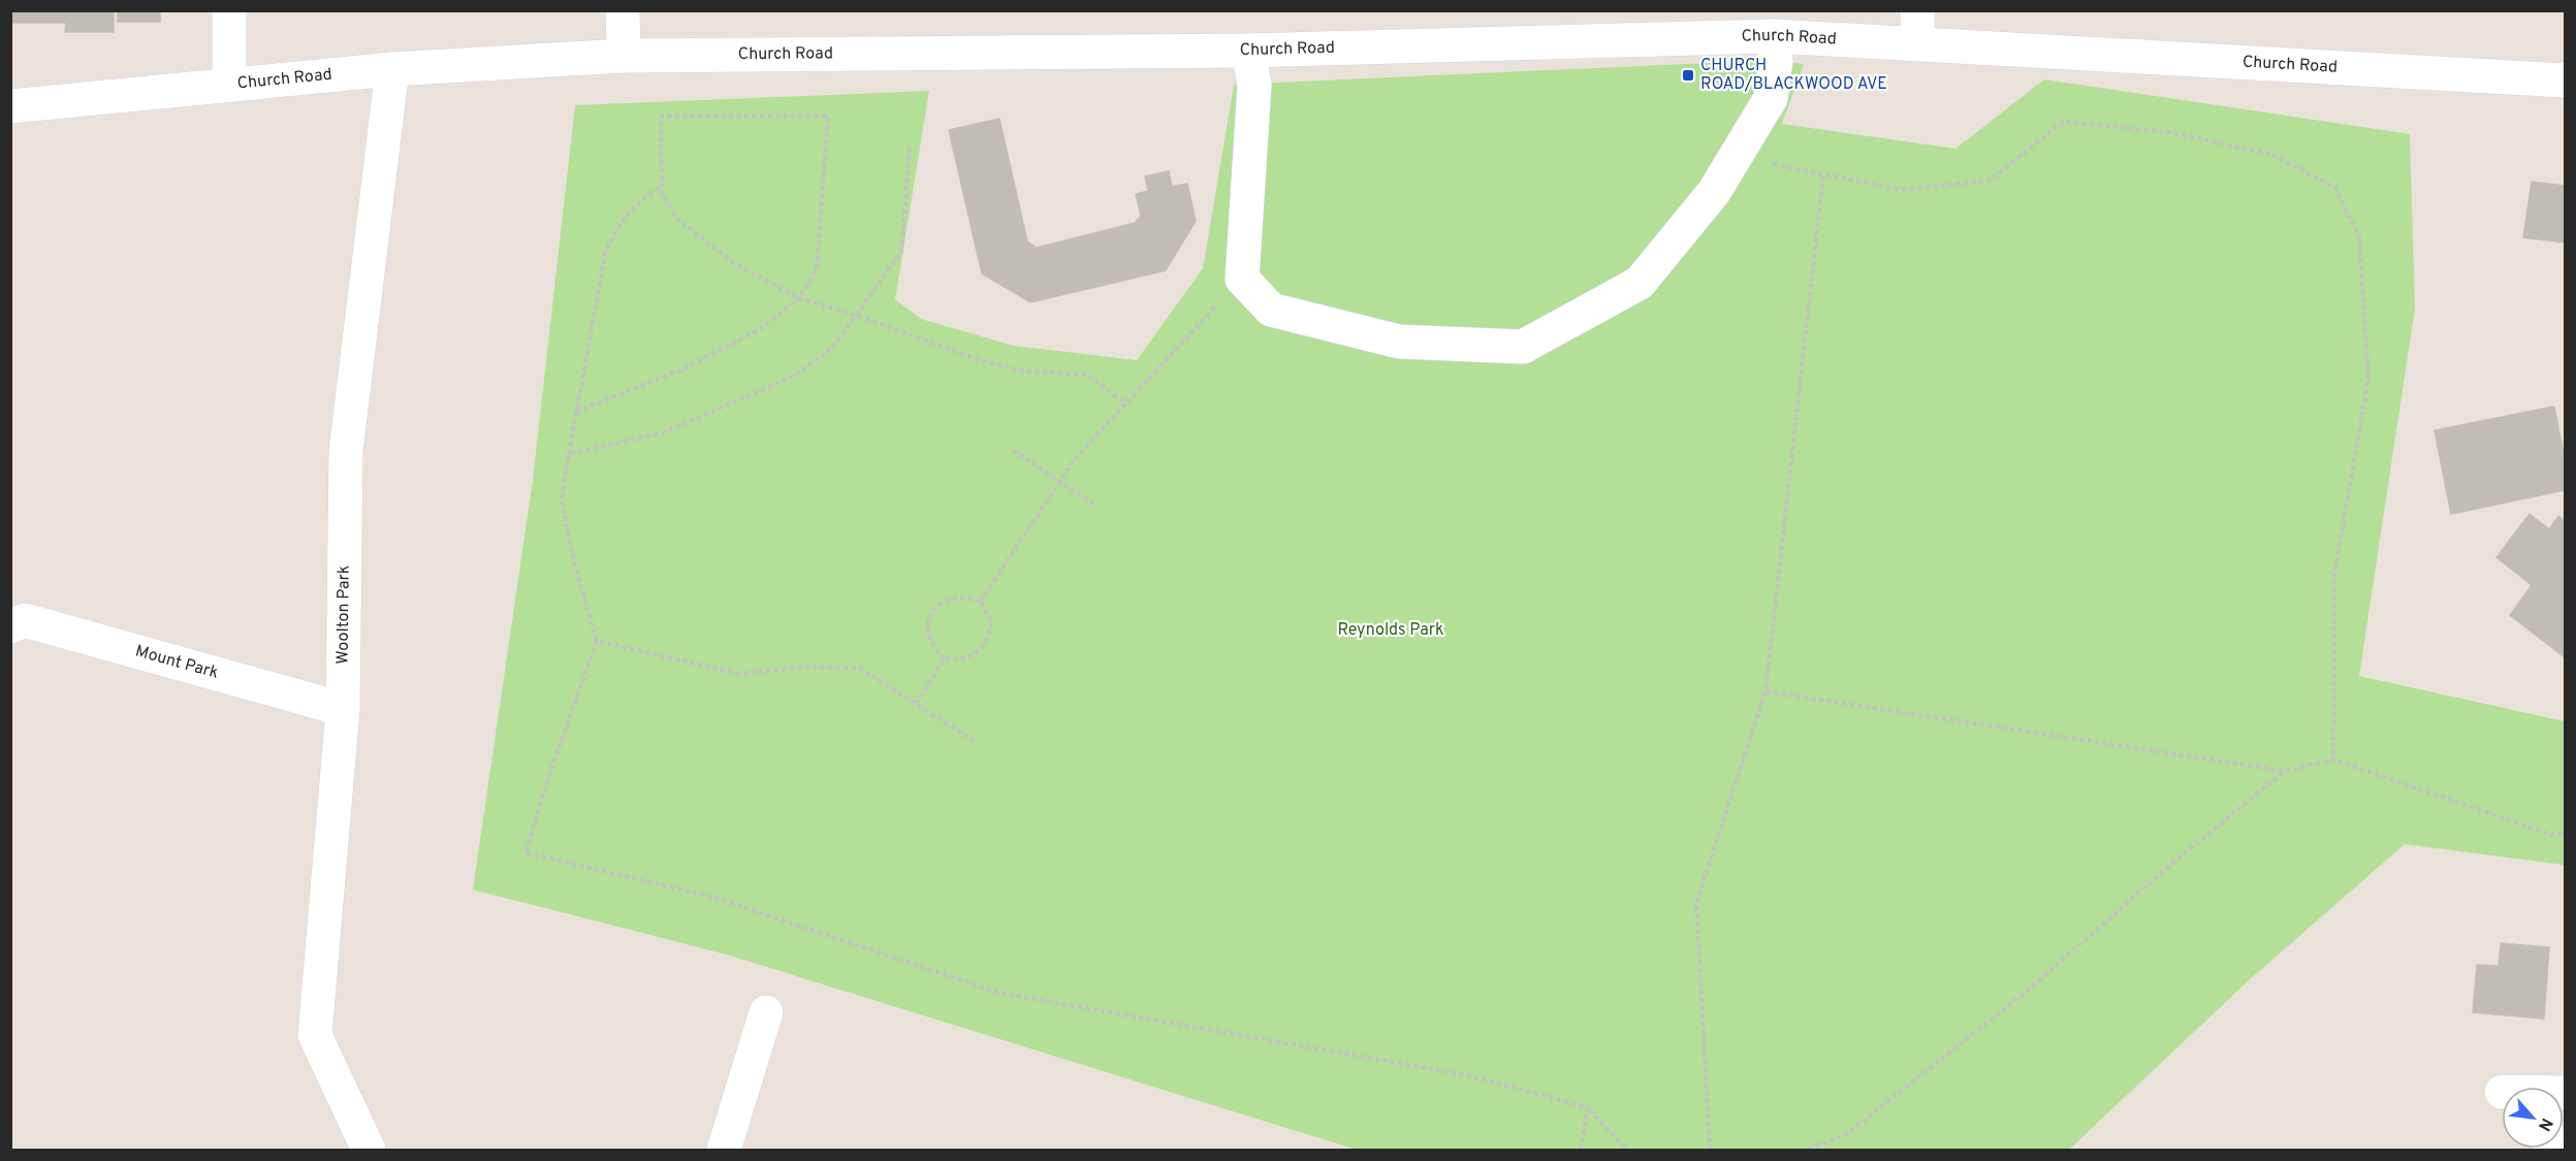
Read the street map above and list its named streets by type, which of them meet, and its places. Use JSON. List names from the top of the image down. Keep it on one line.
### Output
{"streets":{"street":["Church Road","Woolton Park","Mount Park"]},"crossings":[["Church Road","Woolton Park"],["Woolton Park","Mount Park"]],"parks":["Reynolds Park"],"places":{"transit":["CHURCH ROAD/BLACKWOOD AVE"]},"north":"bottom right"}
